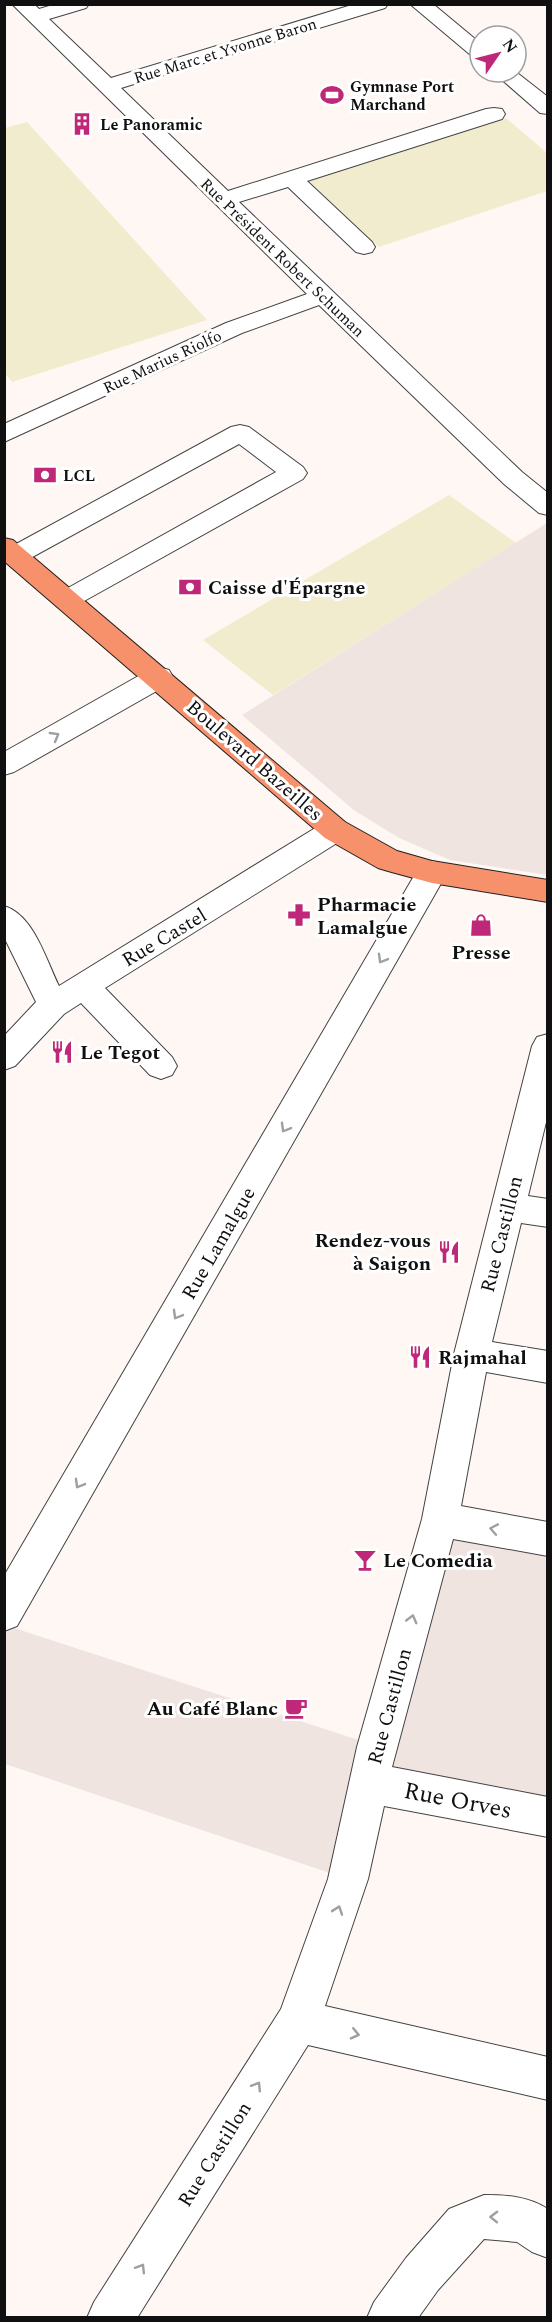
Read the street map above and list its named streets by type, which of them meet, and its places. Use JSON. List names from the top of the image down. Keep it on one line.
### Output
{"streets":{"main road":["Boulevard Bazeilles"],"street":["Rue Marc et Yvonne Baron","Rue Président Robert Schuman","Rue Marius Riolfo","Rue Castel","Rue Castillon","Rue Lamalgue","Rue Orves"]},"crossings":[["Rue Marc et Yvonne Baron","Rue Président Robert Schuman"],["Rue Président Robert Schuman","Rue Marius Riolfo"],["Boulevard Bazeilles","Rue Castel"],["Boulevard Bazeilles","Rue Lamalgue"],["Rue Castillon","Rue Orves"]],"one_way":["Rue Castillon","Rue Lamalgue"],"places":{"sports":["Gymnase Port Marchand"],"building":["Le Panoramic"],"bank":["LCL","Caisse d'Épargne"],"pharmacy":["Pharmacie Lamalgue"],"shop":["Presse"],"restaurant":["Le Tegot","Rendez-vous à Saigon","Rajmahal"],"bar":["Le Comedia"],"cafe":["Au Café Blanc"]},"north":"top right"}
